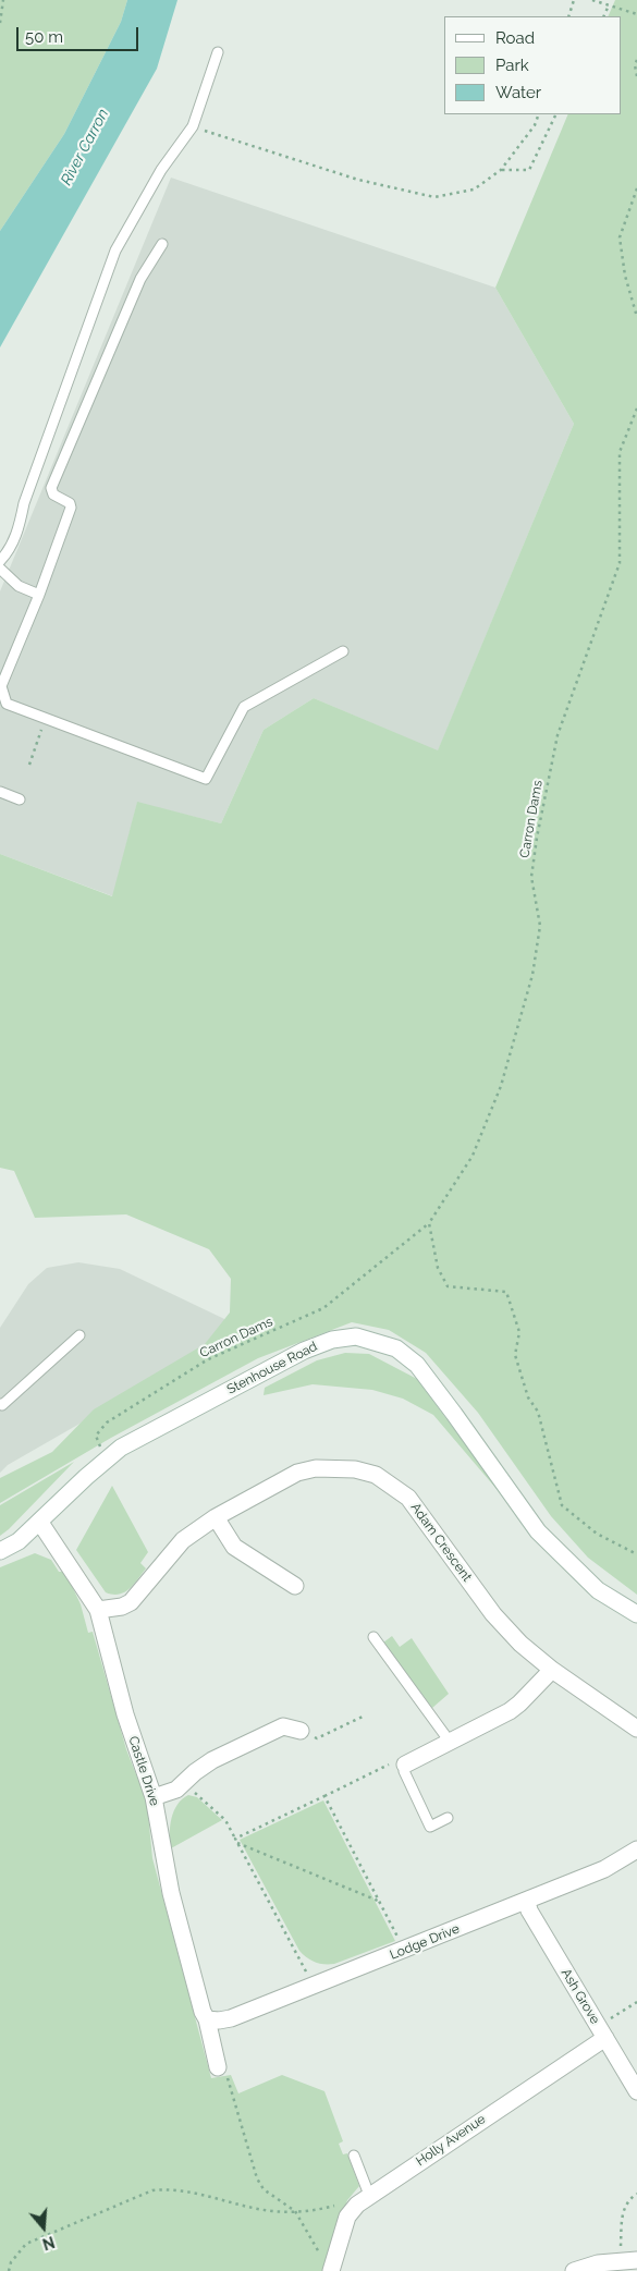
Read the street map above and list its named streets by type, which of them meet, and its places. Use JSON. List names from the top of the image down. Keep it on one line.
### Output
{"streets":{"street":["Stenhouse Road","Adam Crescent","Castle Drive","Lodge Drive","Ash Grove","Holly Avenue"],"path":["Carron Dams"]},"crossings":[["Stenhouse Road","Castle Drive"],["Adam Crescent","Castle Drive"],["Castle Drive","Lodge Drive"],["Lodge Drive","Ash Grove"],["Ash Grove","Holly Avenue"]],"water":["River Carron"],"legend":["Road","Park","Water"],"scale_bar":"50 m","north":"bottom"}
